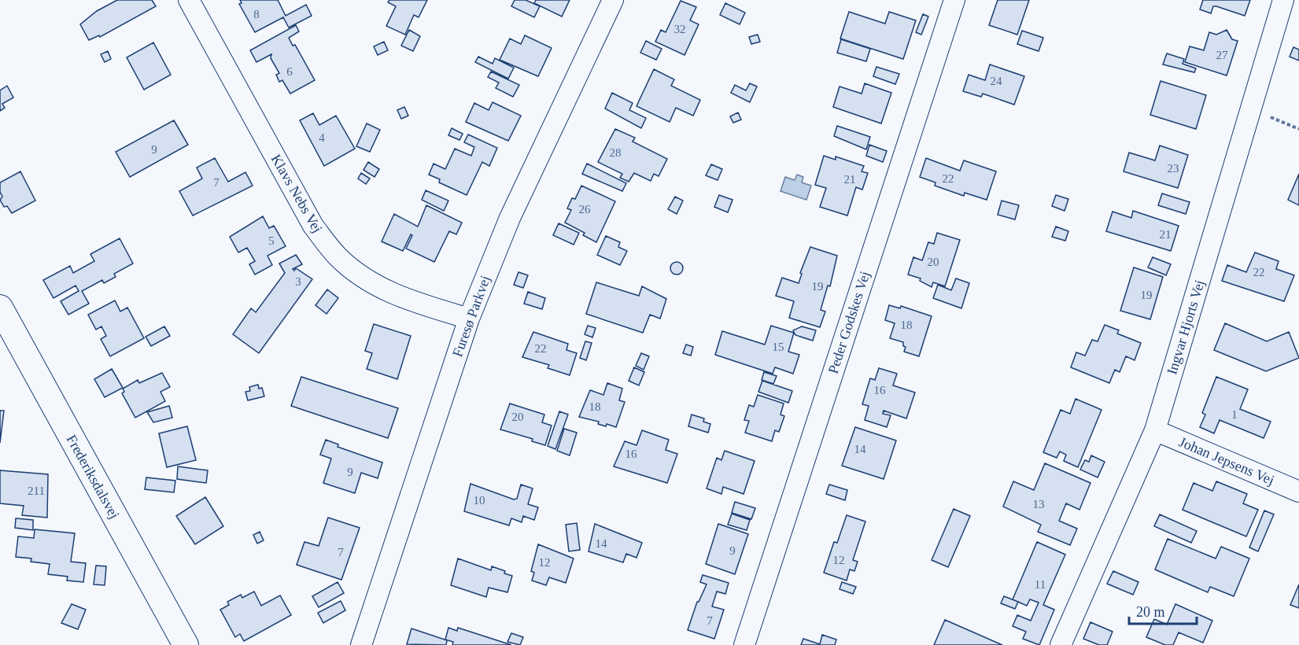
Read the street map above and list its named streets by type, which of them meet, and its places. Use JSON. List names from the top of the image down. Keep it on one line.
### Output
{"streets":{"street":["Klavs Nebs Vej","Furesø Parkvej","Peder Godskes Vej","Ingvar Hjorts Vej","Johan Jepsens Vej","Frederiksdalsvej"]},"crossings":[["Klavs Nebs Vej","Furesø Parkvej"],["Ingvar Hjorts Vej","Johan Jepsens Vej"]],"house_numbers":["8","32","27","6","24","4","9","28","23","22","21","7","26","21","5","20","22","3","19","19","18","15","22","16","18","1","20","14","16","9","211","10","13","14","9","7","12","12","11","7"],"scale_bar":"20 m"}
